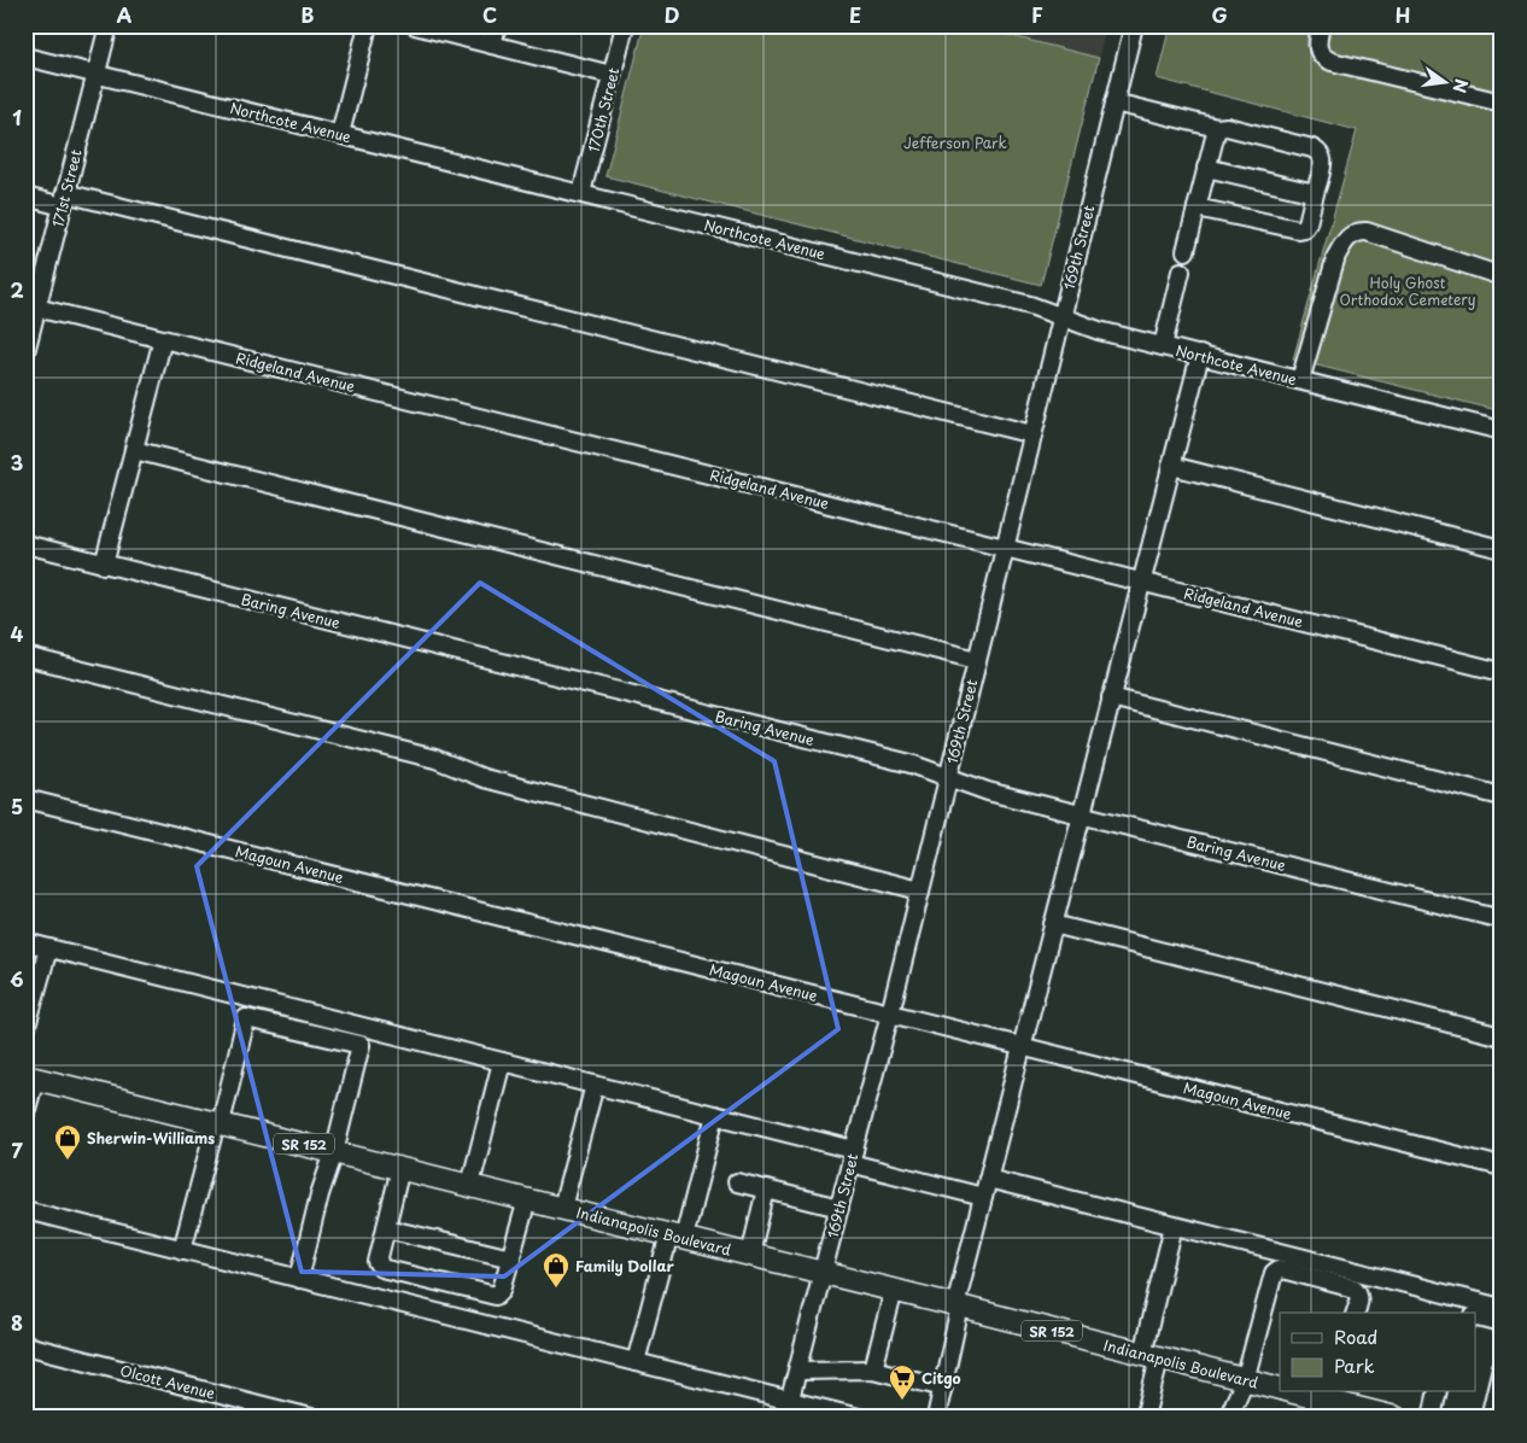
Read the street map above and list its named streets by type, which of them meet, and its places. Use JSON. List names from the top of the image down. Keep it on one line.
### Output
{"streets":{"main road":["SR 152","Indianapolis Boulevard"],"street":["170th Street","Northcote Avenue","171st Street","169th Street","Ridgeland Avenue","Baring Avenue","Magoun Avenue","Olcott Avenue"]},"crossings":[["170th Street","Northcote Avenue"],["Northcote Avenue","171st Street"],["Northcote Avenue","169th Street"],["171st Street","Ridgeland Avenue"],["169th Street","Ridgeland Avenue"],["169th Street","Baring Avenue"],["169th Street","Magoun Avenue"],["169th Street","Indianapolis Boulevard"]],"parks":["Jefferson Park","Holy Ghost Orthodox Cemetery"],"places":{"shop":["Sherwin-Williams","Family Dollar"],"supermarket":["Citgo"]},"legend":["Road","Park"],"north":"right","grid":{"columns":["A","B","C","D","E","F","G","H"],"rows":["1","2","3","4","5","6","7","8"]}}
